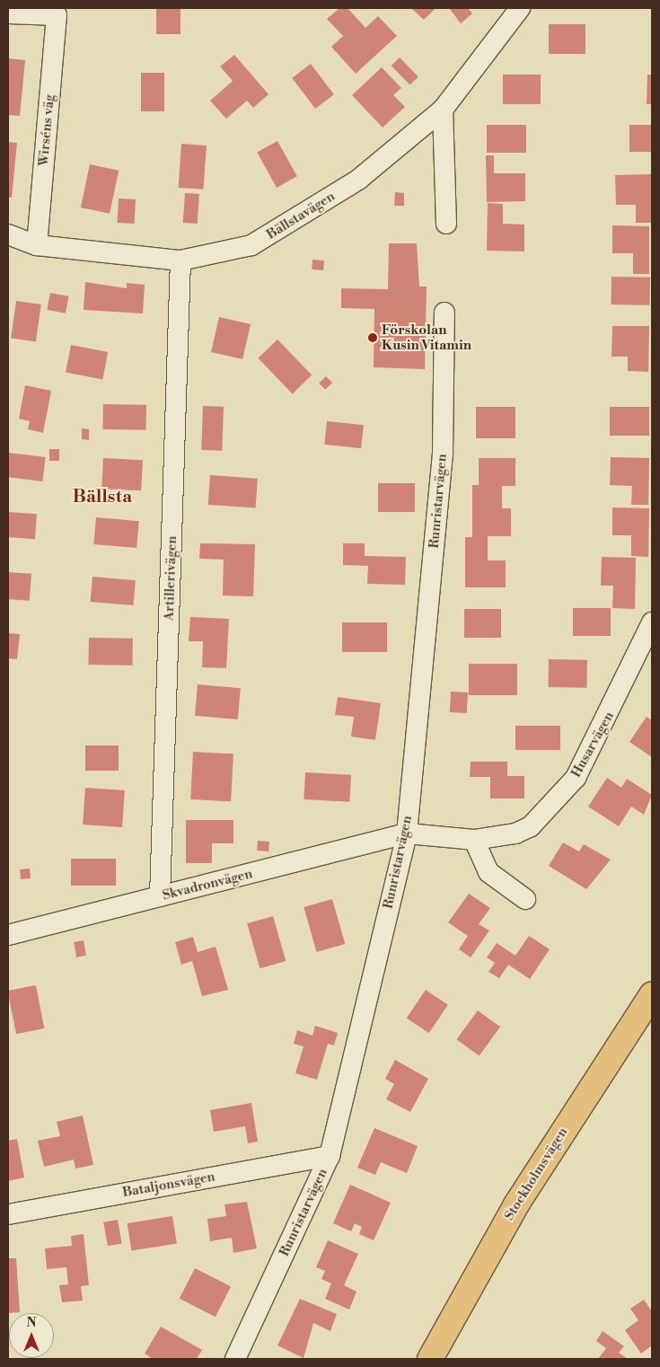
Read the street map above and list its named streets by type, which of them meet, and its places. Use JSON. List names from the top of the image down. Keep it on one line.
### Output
{"streets":{"main road":["Stockholmsvägen"],"street":["Wirséns väg","Bällstavägen","Runristarvägen","Artillerivägen","Husarvägen","Skvadronvägen","Bataljonsvägen"]},"crossings":[["Wirséns väg","Bällstavägen"],["Bällstavägen","Artillerivägen"],["Runristarvägen","Husarvägen"],["Runristarvägen","Skvadronvägen"],["Runristarvägen","Bataljonsvägen"],["Artillerivägen","Skvadronvägen"],["Husarvägen","Skvadronvägen"]],"districts":["Bällsta"],"places":["Förskolan Kusin Vitamin"],"north":"top"}
